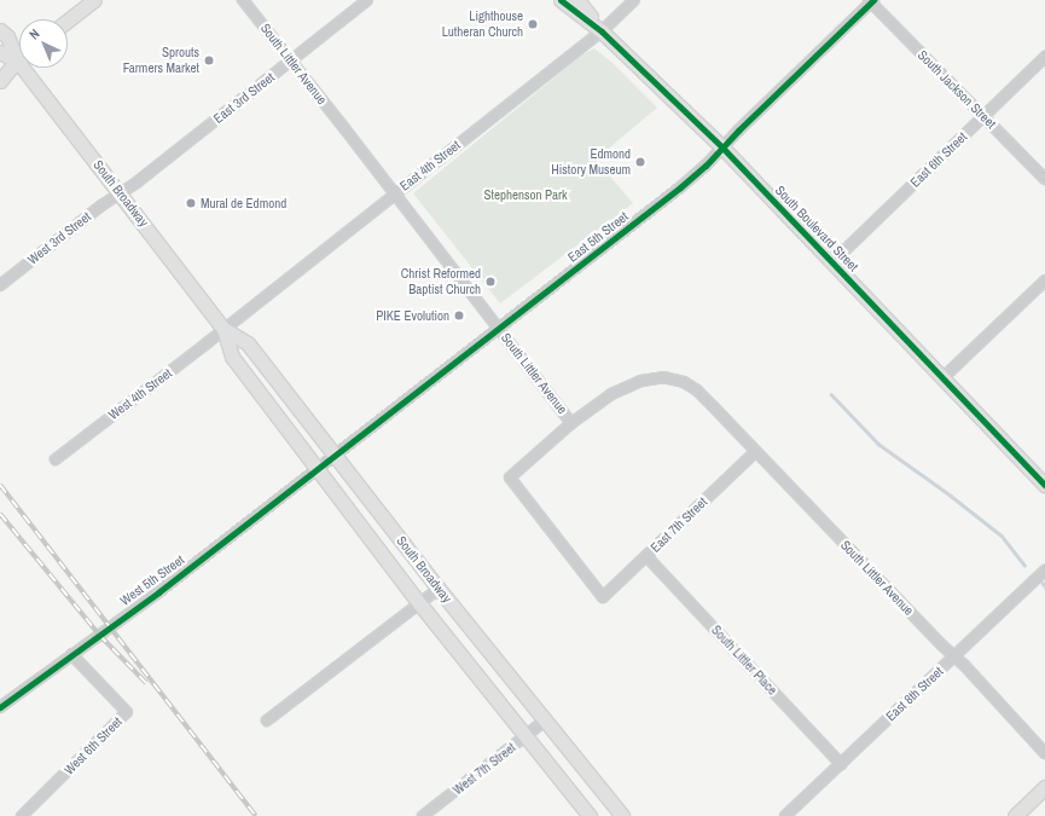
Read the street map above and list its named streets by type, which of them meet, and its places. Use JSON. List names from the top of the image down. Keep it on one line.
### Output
{"streets":{"main road":["South Broadway","South Boulevard Street"],"street":["South Littler Avenue","South Jackson Street","East 3rd Street","East 6th Street","East 4th Street","East 5th Street","West 3rd Street","West 4th Street","East 7th Street","West 5th Street","South Littler Place","East 8th Street","West 6th Street","West 7th Street"]},"crossings":[["South Littler Avenue","East 3rd Street"],["South Littler Avenue","East 4th Street"],["South Littler Avenue","East 5th Street"],["South Littler Avenue","East 7th Street"],["South Littler Avenue","East 8th Street"],["South Jackson Street","East 6th Street"],["South Jackson Street","East 5th Street"],["East 3rd Street","South Broadway"],["East 3rd Street","West 3rd Street"],["East 6th Street","South Boulevard Street"],["East 4th Street","South Broadway"],["East 4th Street","South Boulevard Street"],["East 4th Street","West 4th Street"],["South Broadway","East 5th Street"],["South Broadway","West 3rd Street"],["South Broadway","West 4th Street"],["South Broadway","West 5th Street"],["South Broadway","West 7th Street"],["South Boulevard Street","East 5th Street"],["East 5th Street","West 5th Street"],["East 7th Street","South Littler Place"],["West 5th Street","West 6th Street"],["South Littler Place","East 8th Street"]],"parks":["Stephenson Park"],"places":["Lighthouse Lutheran Church","Sprouts Farmers Market","Edmond History Museum","Mural de Edmond","Christ Reformed Baptist Church","PIKE Evolution"],"north":"top left"}
